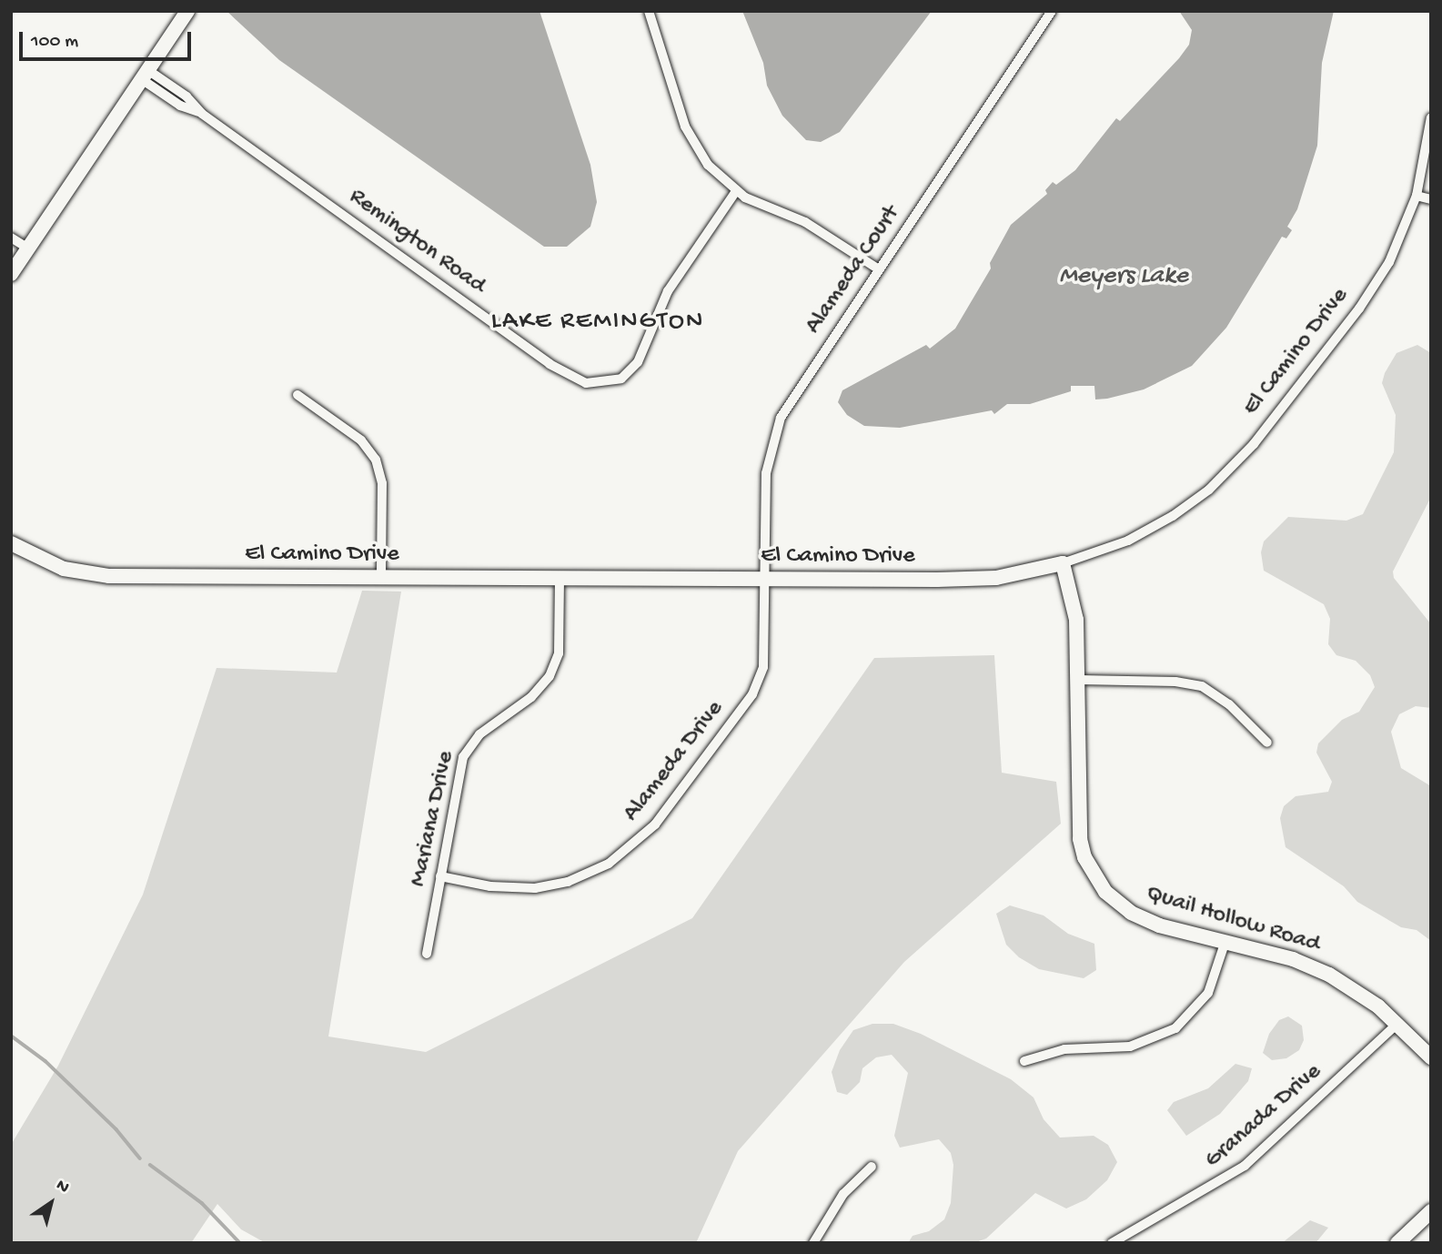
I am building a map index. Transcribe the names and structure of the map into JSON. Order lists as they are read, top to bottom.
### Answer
{
  "streets": {
    "street": [
      "Remington Road",
      "Alameda Court",
      "El Camino Drive",
      "Alameda Drive",
      "Mariana Drive",
      "Quail Hollow Road",
      "Granada Drive"
    ]
  },
  "crossings": [
    ["Alameda Court", "El Camino Drive"],
    ["Alameda Court", "Alameda Drive"],
    ["El Camino Drive", "Alameda Drive"],
    ["El Camino Drive", "Mariana Drive"],
    ["El Camino Drive", "Quail Hollow Road"],
    ["Alameda Drive", "Mariana Drive"],
    ["Quail Hollow Road", "Granada Drive"]
  ],
  "districts": ["LAKE REMINGTON"],
  "water": ["Meyers Lake"],
  "scale_bar": "100 m",
  "north": "top right"
}
